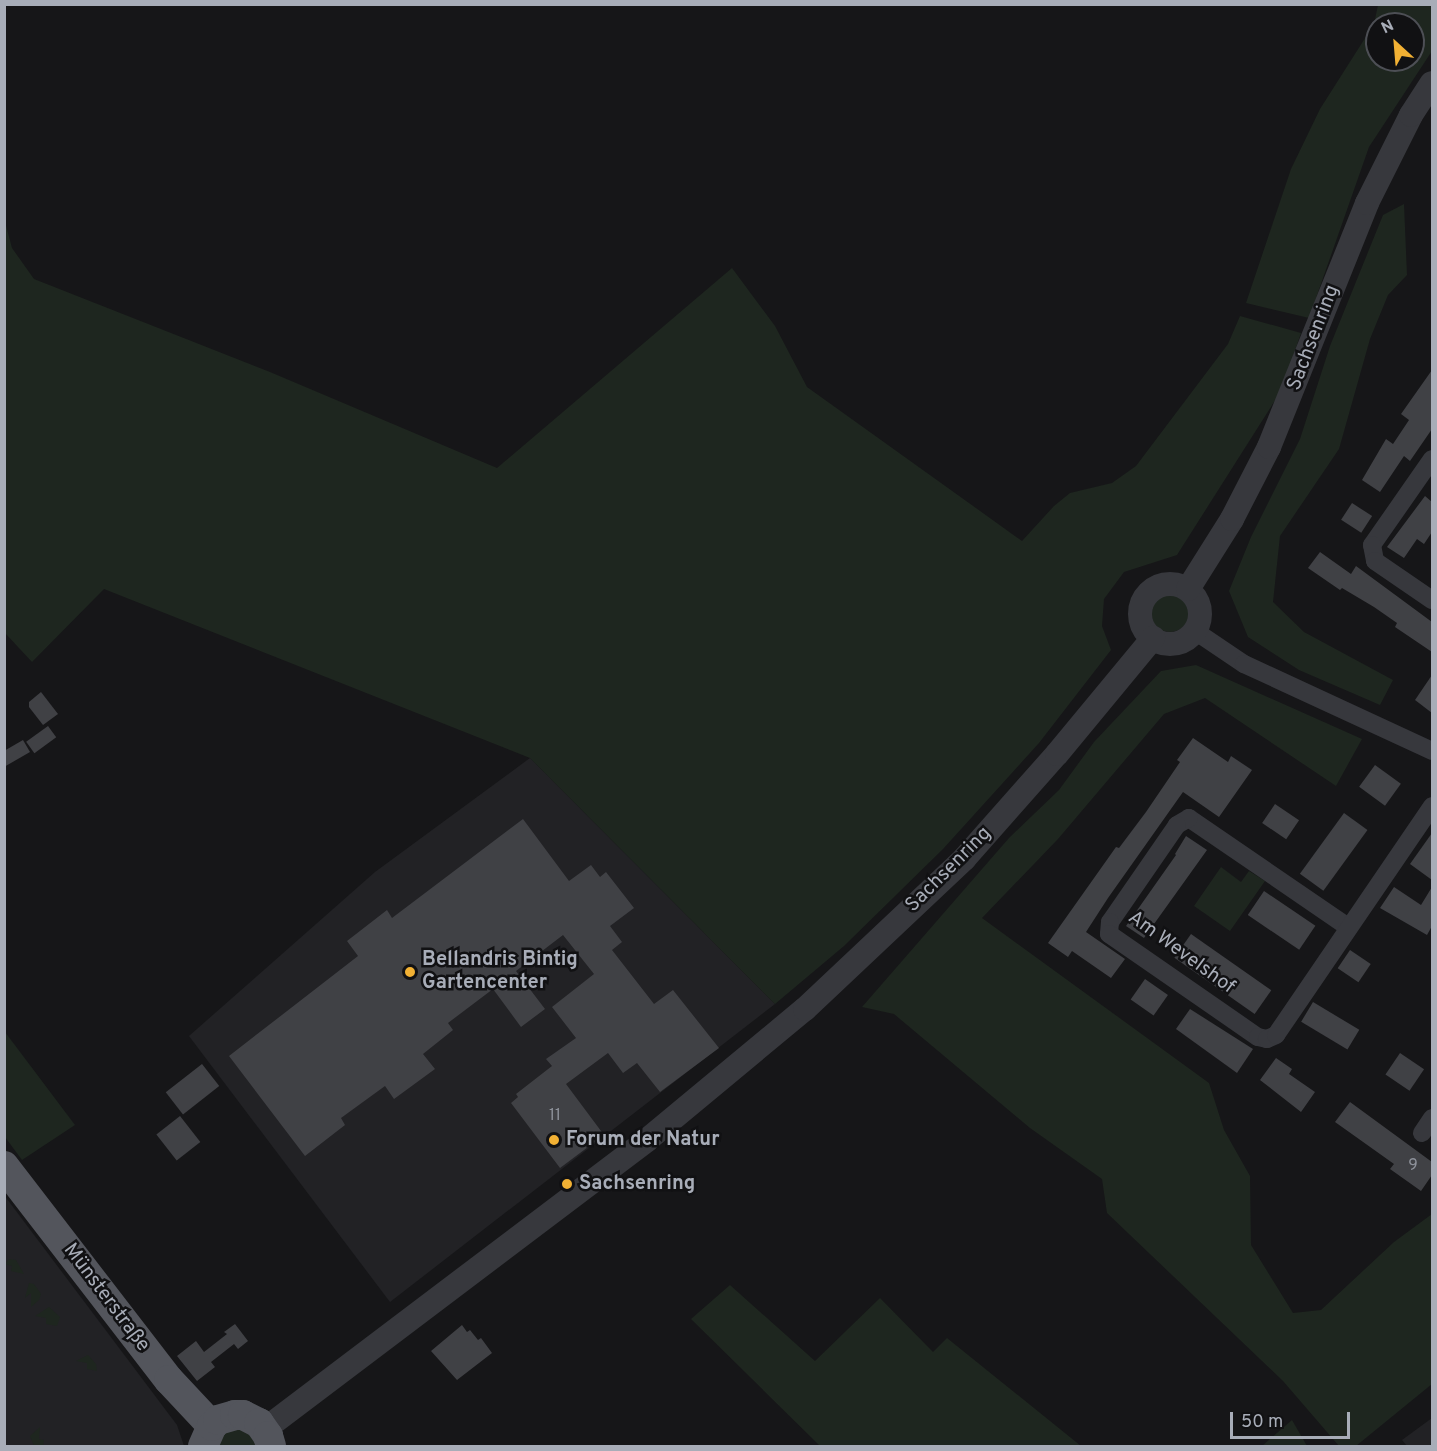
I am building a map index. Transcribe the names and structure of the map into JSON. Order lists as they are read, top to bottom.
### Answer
{
  "streets": {
    "main road": ["Münsterstraße"],
    "street": ["Sachsenring", "Am Wevelshof"]
  },
  "places": ["Bellandris Bintig Gartencenter", "Forum der Natur", "Sachsenring"],
  "house_numbers": ["11", "9"],
  "scale_bar": "50 m",
  "north": "top left"
}
